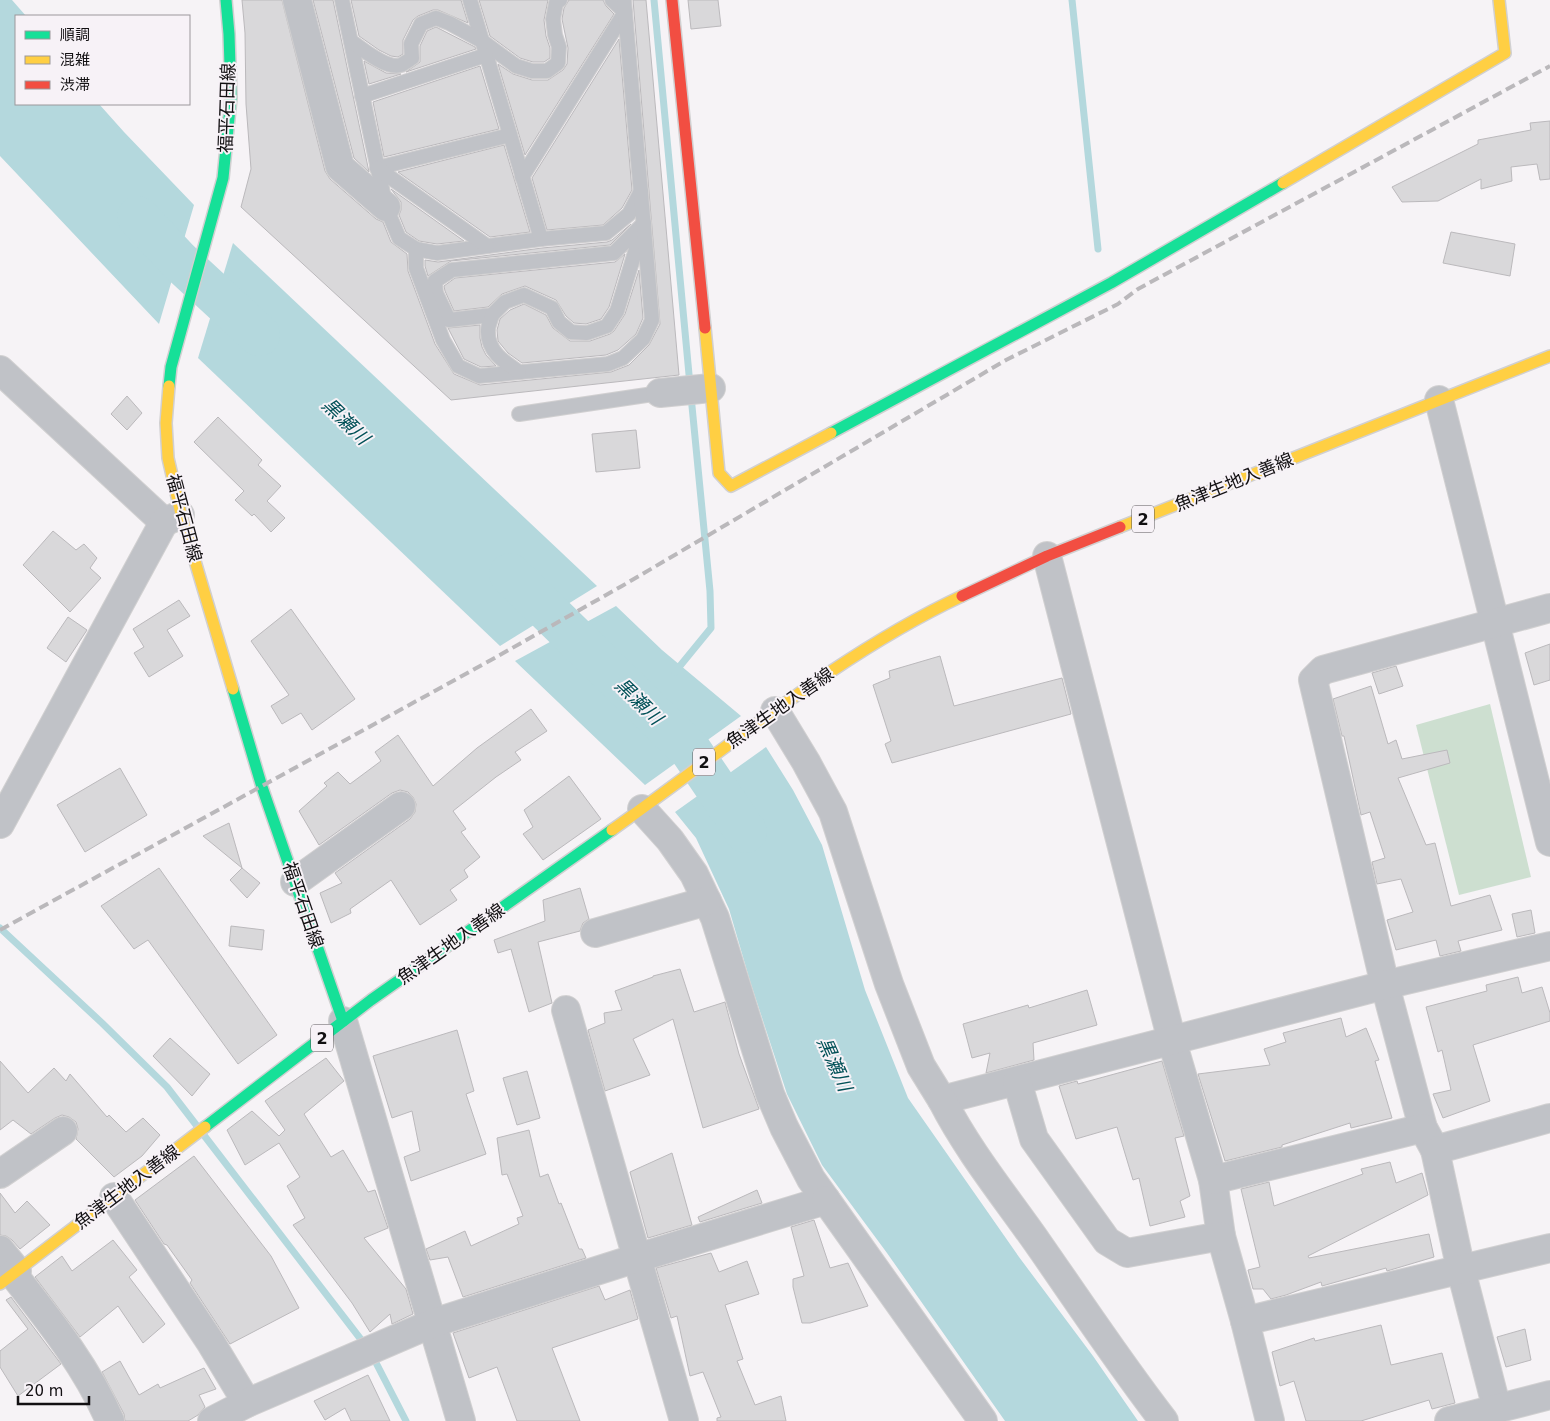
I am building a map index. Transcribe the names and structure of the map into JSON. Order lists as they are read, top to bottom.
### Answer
{
  "streets": {
    "main road": ["福平石田線", "魚津生地入善線", "2"]
  },
  "crossings": [
    ["福平石田線", "魚津生地入善線"]
  ],
  "water": ["黒瀬川"],
  "legend": ["順調", "混雑", "渋滞"],
  "scale_bar": "20 m"
}
